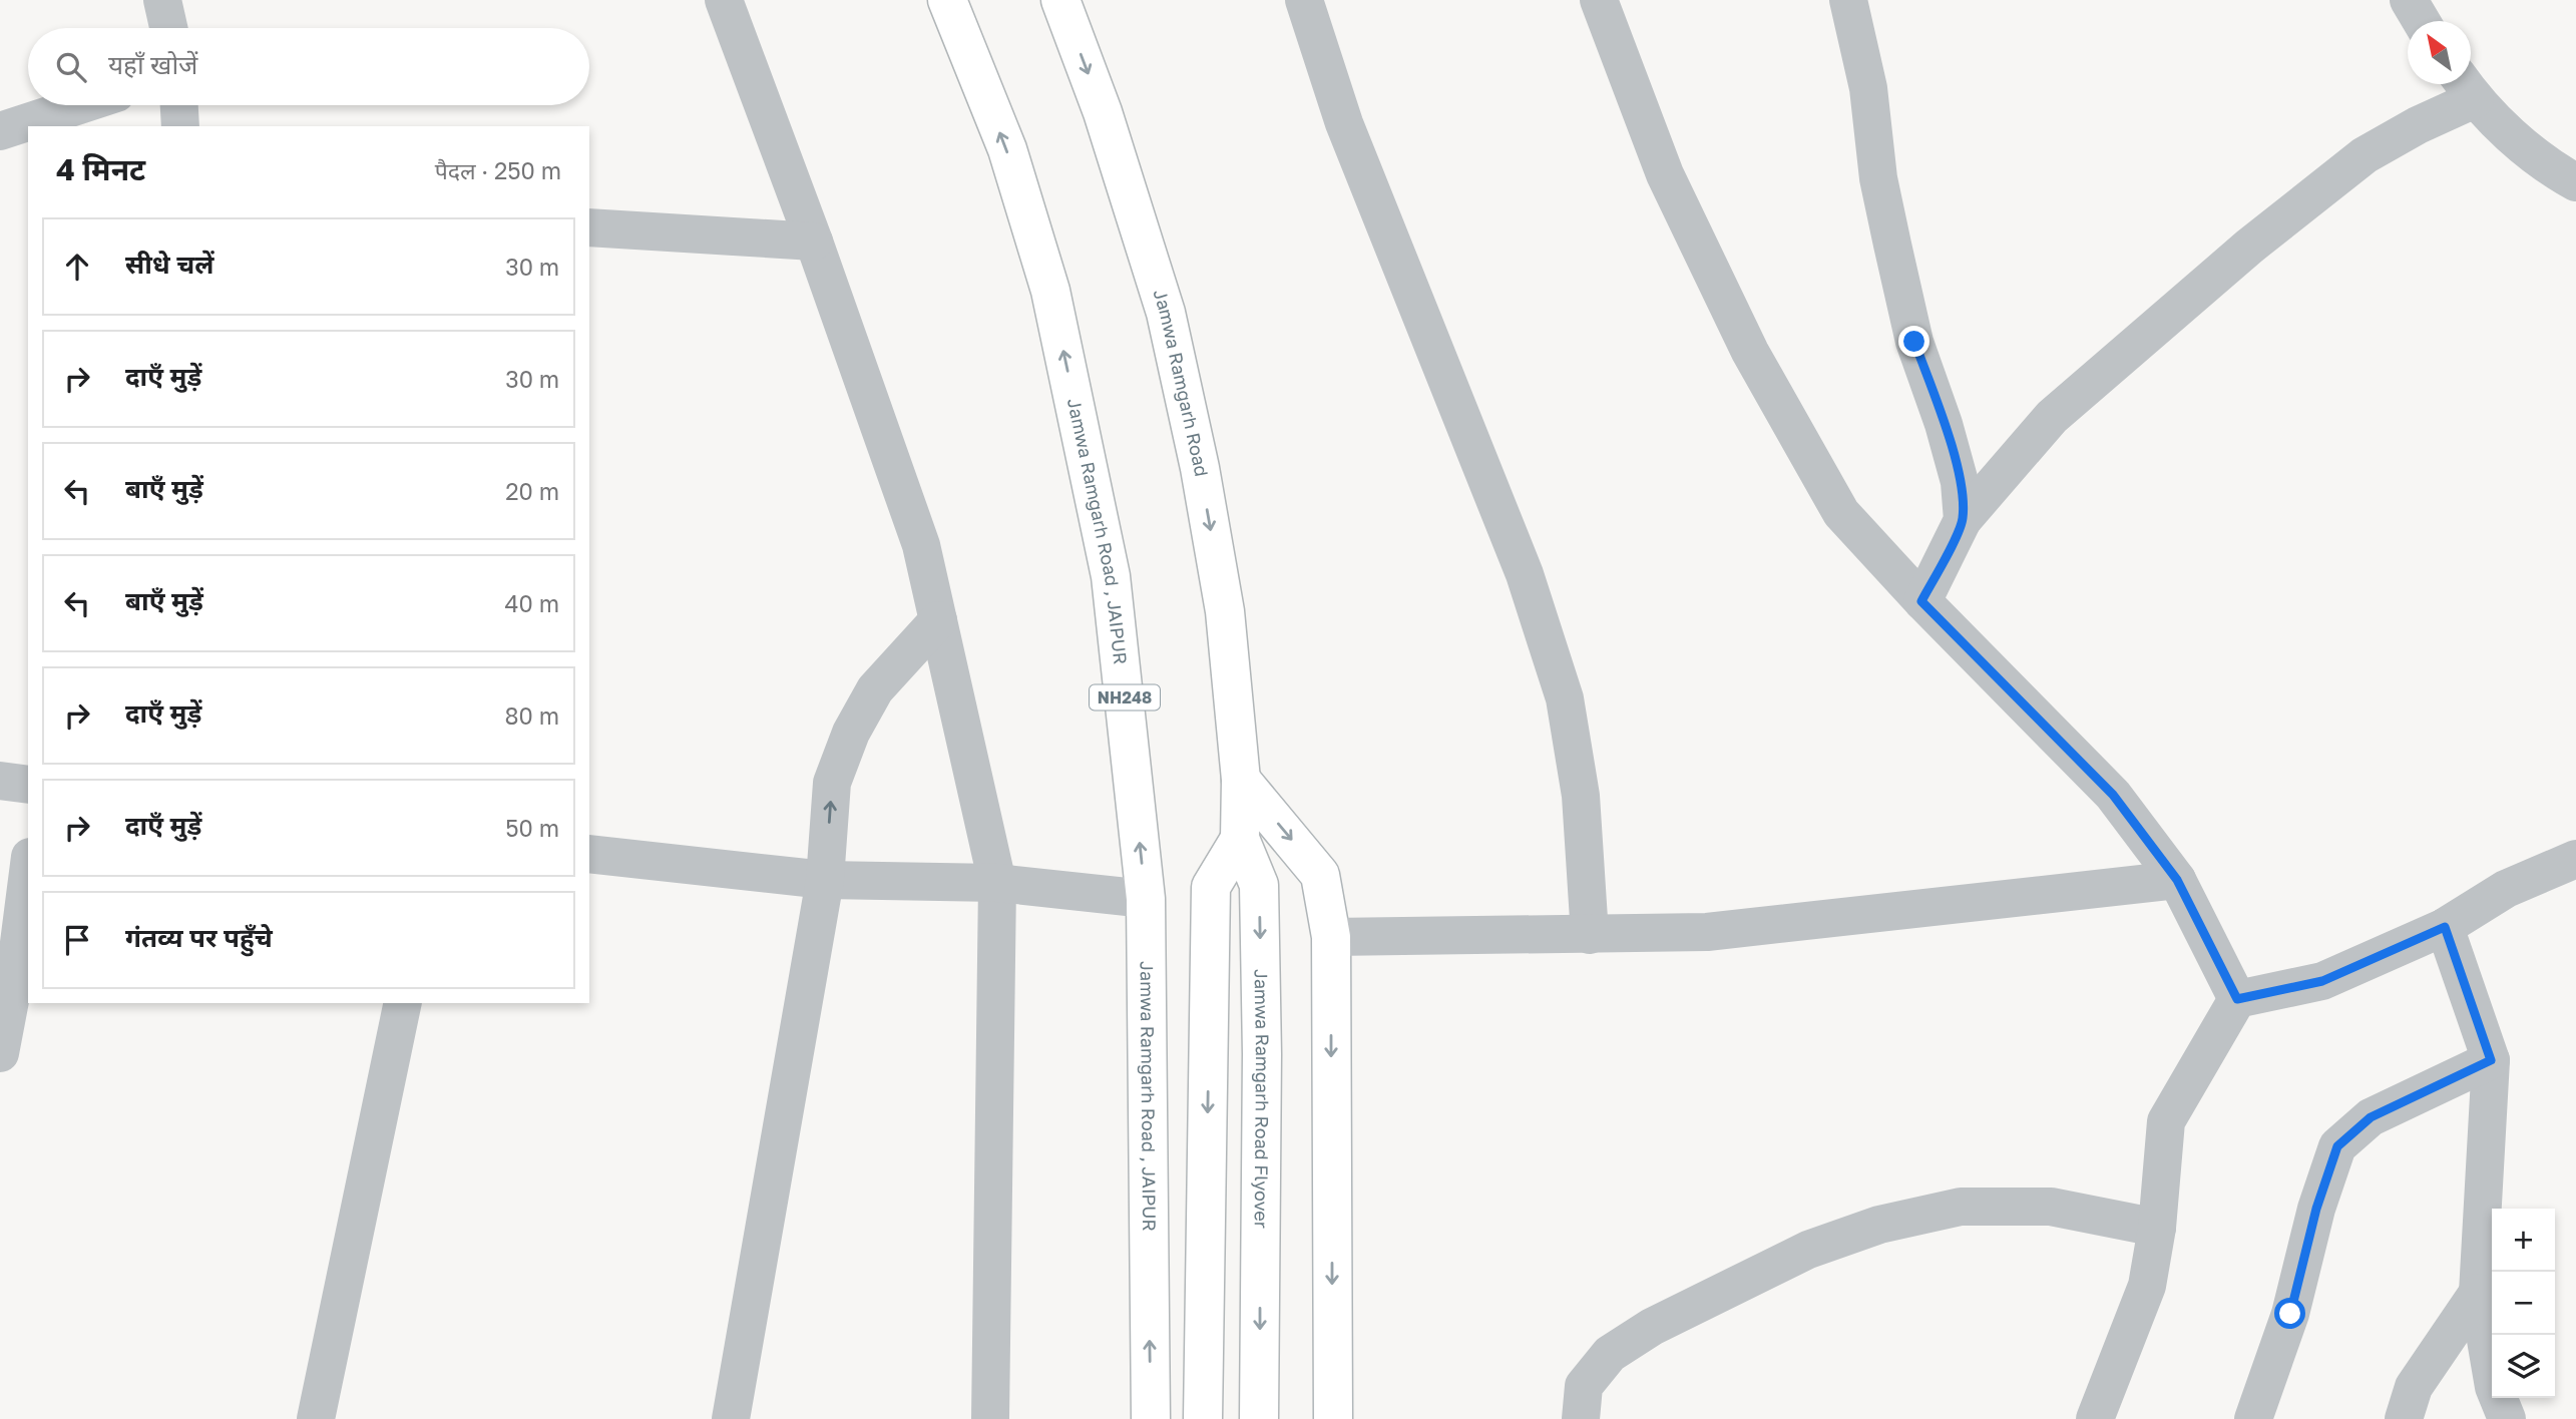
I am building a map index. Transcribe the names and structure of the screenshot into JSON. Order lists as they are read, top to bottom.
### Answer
{
  "streets": {
    "main road": [
      "Jamwa Ramgarh Road",
      "Jamwa Ramgarh Road , JAIPUR",
      "NH248",
      "Jamwa Ramgarh Road Flyover"
    ]
  },
  "crossings": [
    ["Jamwa Ramgarh Road", "Jamwa Ramgarh Road Flyover"]
  ],
  "one_way": ["Jamwa Ramgarh Road"],
  "north": "top left",
  "page": {
    "search": "यहाँ खोजें",
    "heading": ["4 मिनट", "पैदल · 250 m"],
    "list": [
      ["सीधे चलें", "30 m"],
      ["दाएँ मुड़ें", "30 m"],
      ["बाएँ मुड़ें", "20 m"],
      ["बाएँ मुड़ें", "40 m"],
      ["दाएँ मुड़ें", "80 m"],
      ["दाएँ मुड़ें", "50 m"],
      "गंतव्य पर पहुँचे"
    ],
    "map_buttons": ["+", "−"]
  }
}
